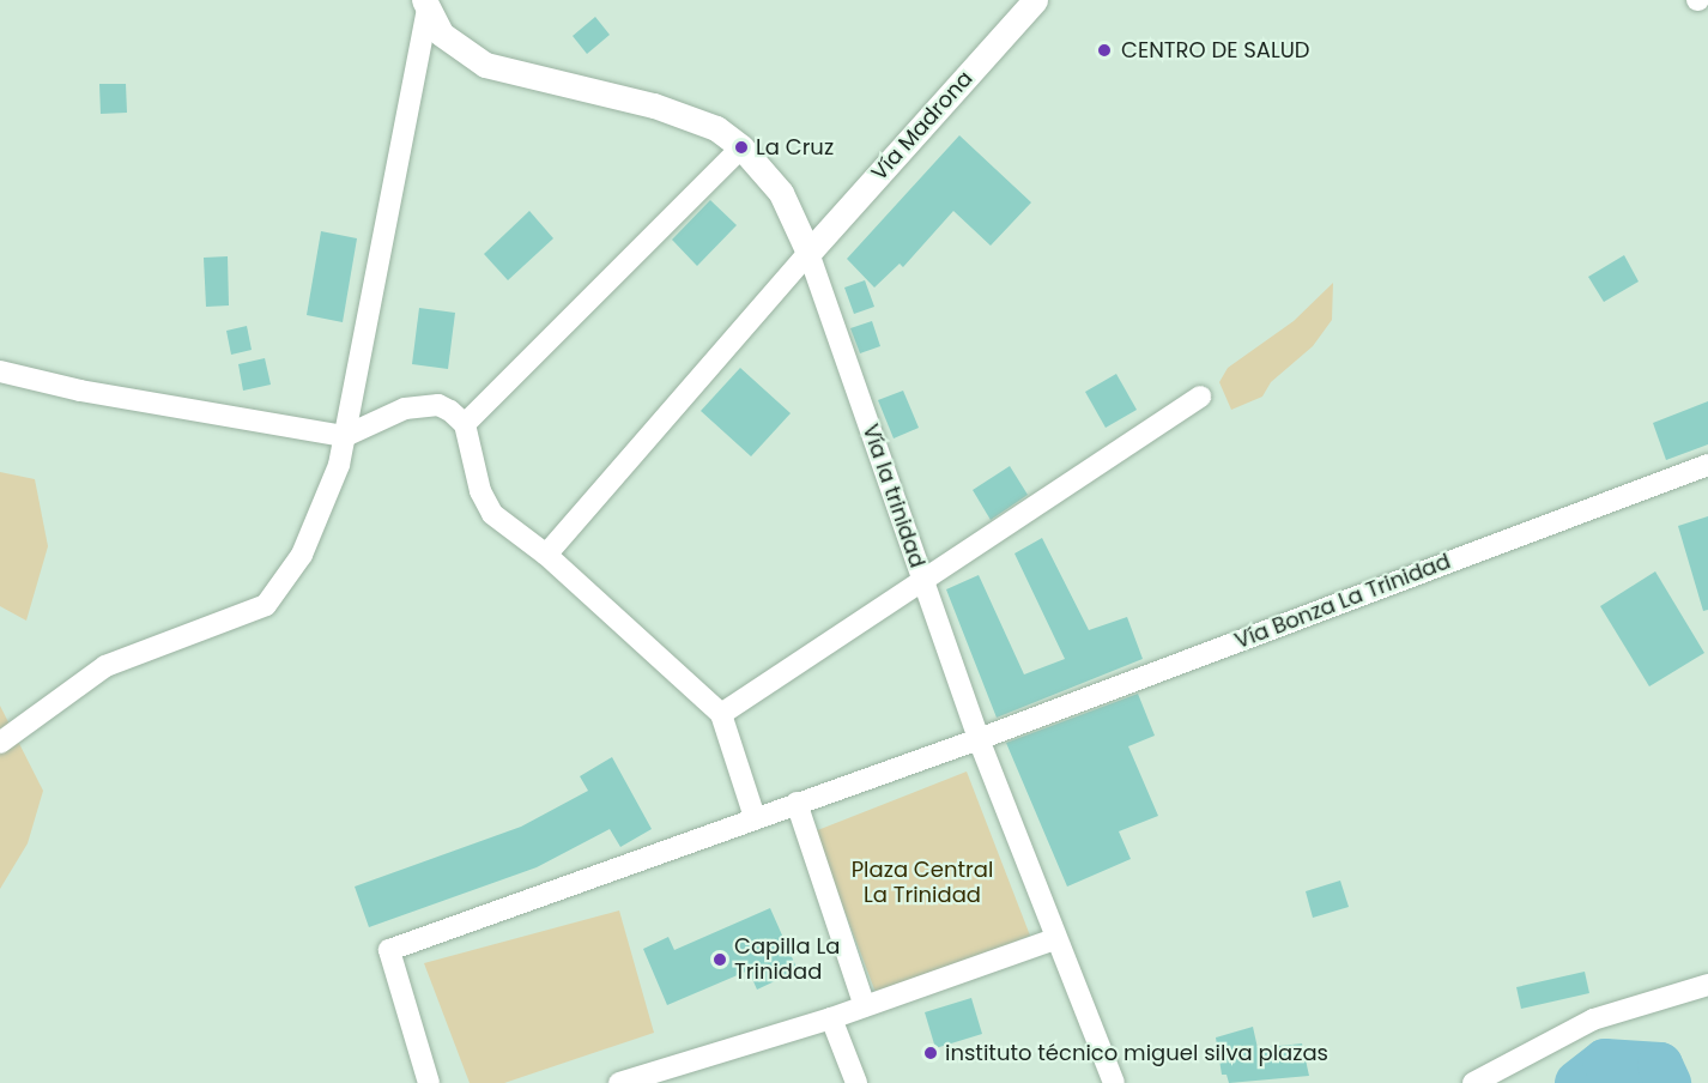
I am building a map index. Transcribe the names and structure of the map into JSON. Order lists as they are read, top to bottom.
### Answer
{
  "streets": {
    "street": ["Vía Madrona", "Vía la trinidad", "Vía Bonza La Trinidad"]
  },
  "crossings": [
    ["Vía Madrona", "Vía la trinidad"],
    ["Vía la trinidad", "Vía Bonza La Trinidad"]
  ],
  "parks": ["Plaza Central La Trinidad"],
  "places": [
    "CENTRO DE SALUD",
    "La Cruz",
    "Capilla La Trinidad",
    "instituto técnico miguel silva plazas"
  ]
}
